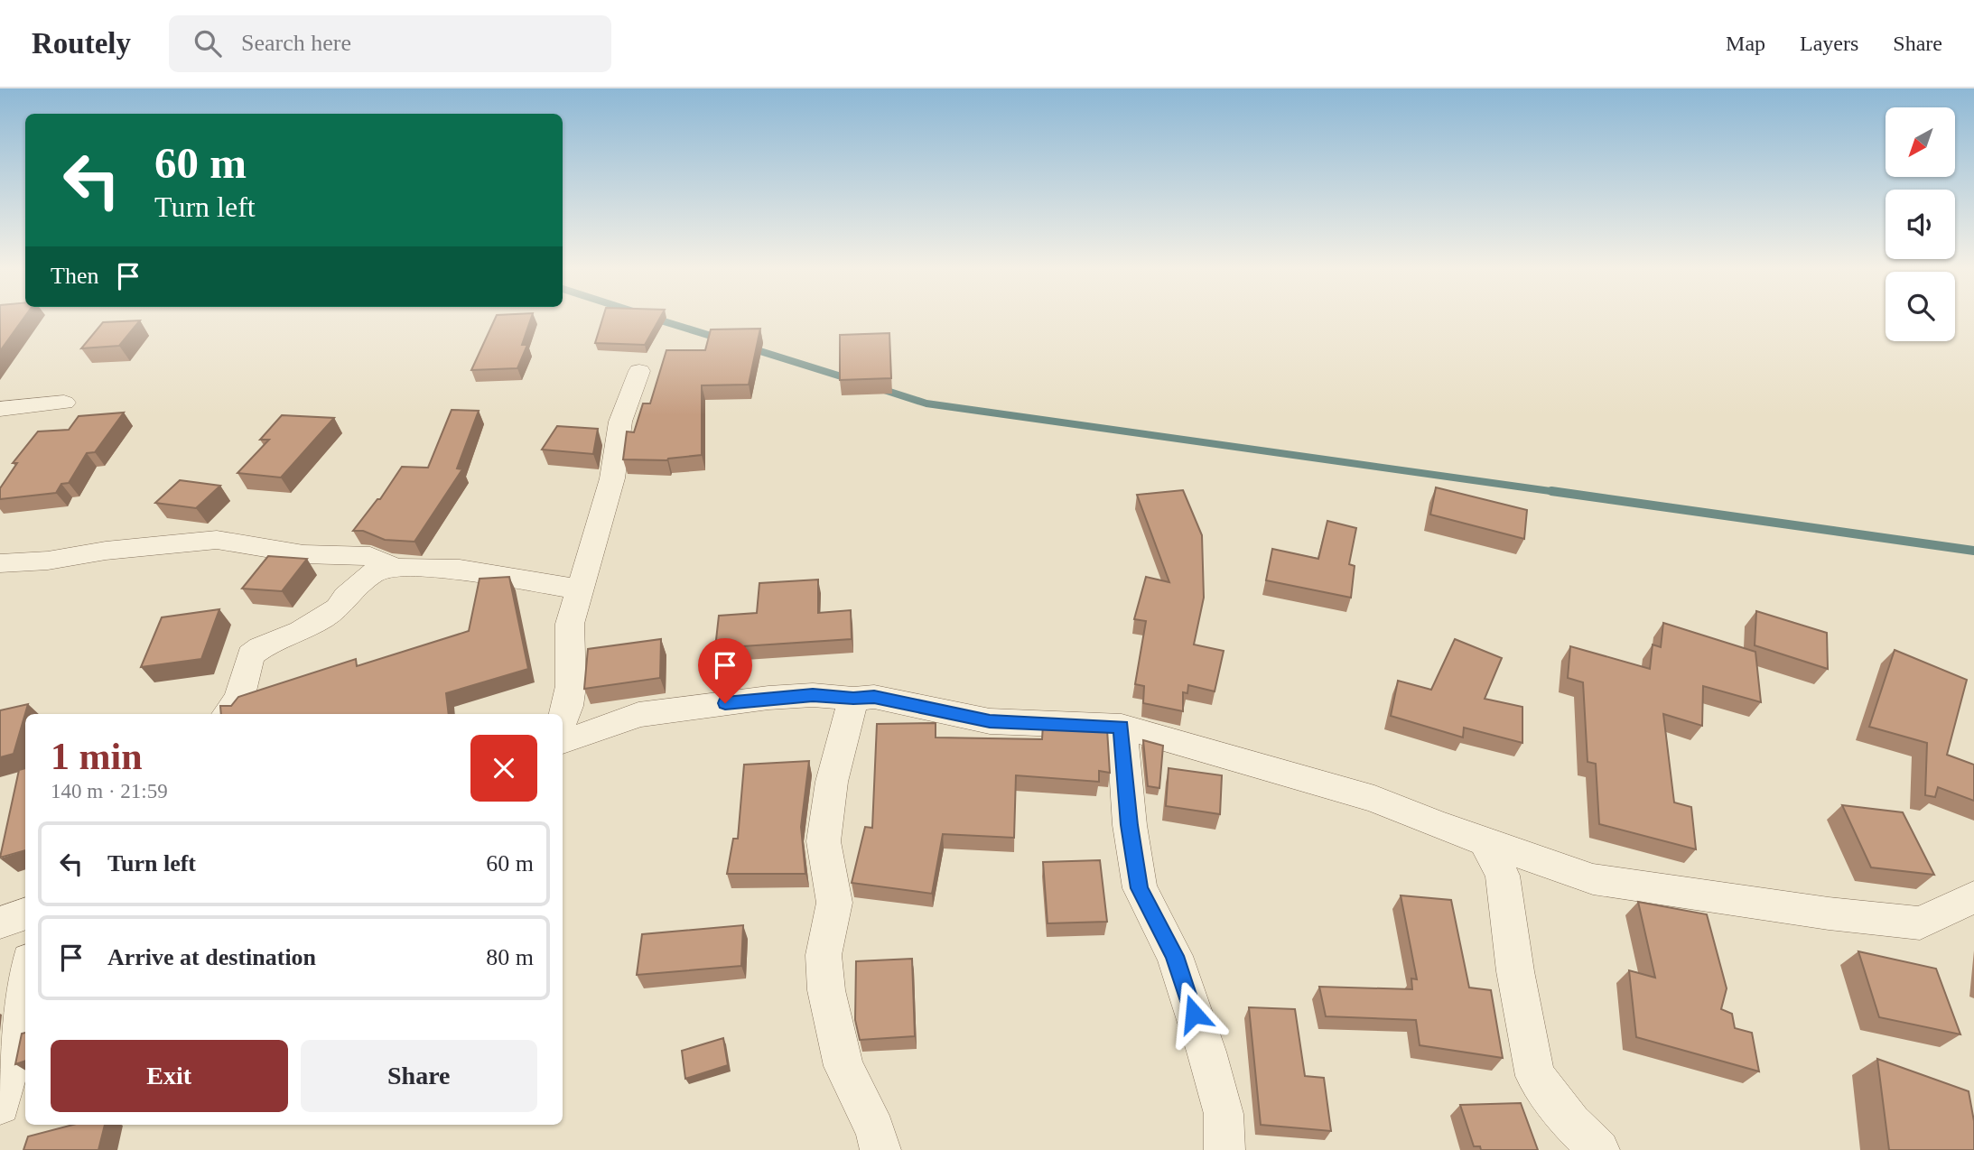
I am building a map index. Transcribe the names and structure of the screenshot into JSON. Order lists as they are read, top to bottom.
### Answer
{
  "north": "bottom left",
  "page": {
    "header": "Routely",
    "search": "Search here",
    "nav": ["Map", "Layers", "Share"],
    "turn": ["60 m", "Turn left"],
    "then": "Then",
    "heading": ["1 min", "140 m · 21:59"],
    "list": [
      {
        "name": "Turn left",
        "value": "60 m"
      },
      {
        "name": "Arrive at destination",
        "value": "80 m"
      }
    ],
    "buttons": ["Exit", "Share"]
  }
}
